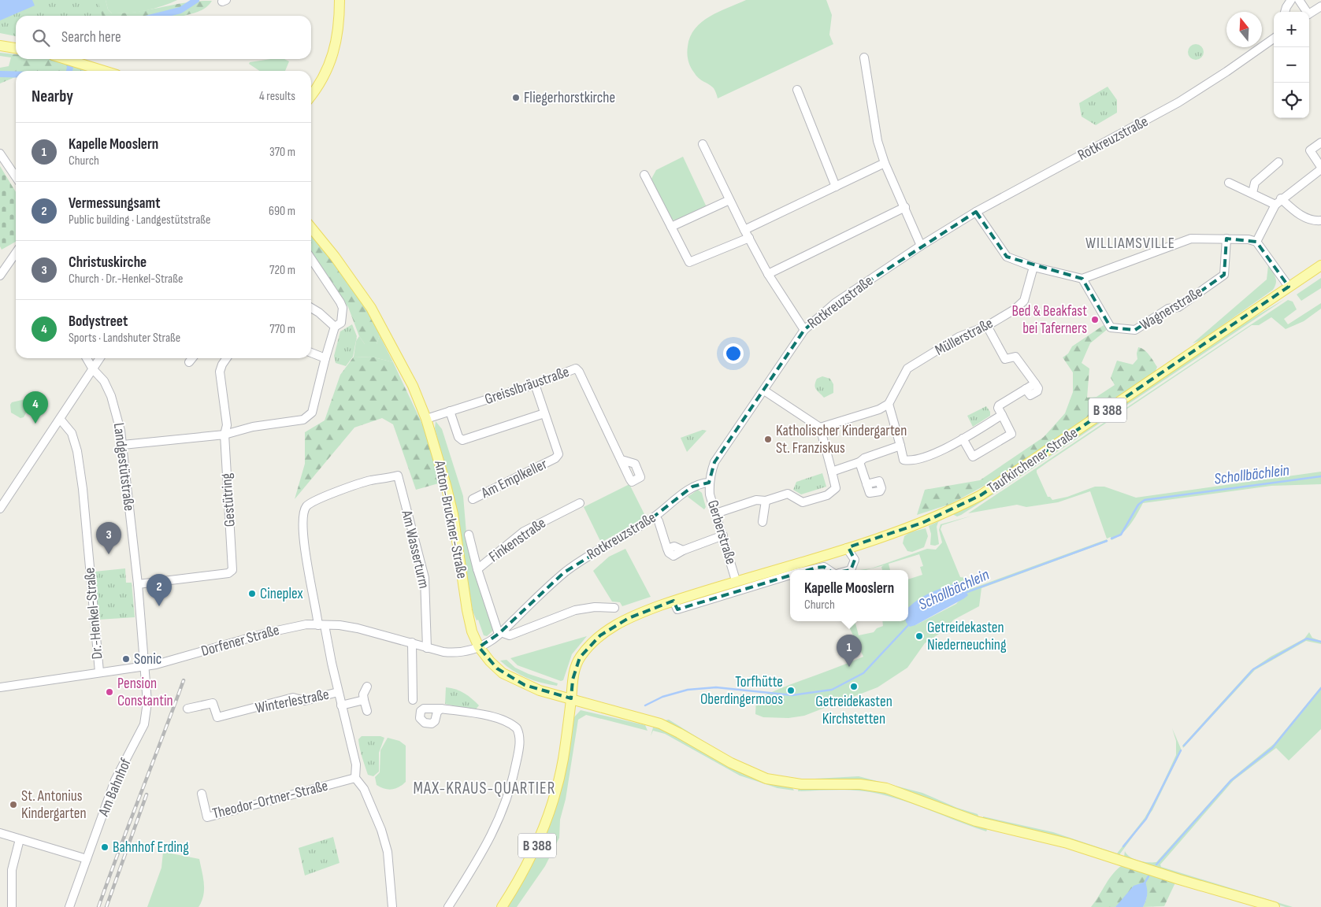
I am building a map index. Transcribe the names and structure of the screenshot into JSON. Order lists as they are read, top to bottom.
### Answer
{
  "streets": {
    "main road": ["B 388", "Taufkirchener Straße", "Anton-Bruckner-Straße"],
    "street": [
      "Rotkreuzstraße",
      "Wagnerstraße",
      "Müllerstraße",
      "Greisslbräustraße",
      "Landgestütstraße",
      "Am Emplkeller",
      "Gestütring",
      "Gerberstraße",
      "Finkenstraße",
      "Am Wasserturm",
      "Dr.-Henkel-Straße",
      "Dorfener Straße",
      "Winterlestraße",
      "Am Bahnhof",
      "Theodor-Ortner-Straße"
    ]
  },
  "crossings": [
    ["Rotkreuzstraße", "Anton-Bruckner-Straße"],
    ["Rotkreuzstraße", "Gerberstraße"],
    ["Rotkreuzstraße", "Dorfener Straße"],
    ["Greisslbräustraße", "Am Emplkeller"],
    ["Greisslbräustraße", "Anton-Bruckner-Straße"],
    ["B 388", "Taufkirchener Straße"],
    ["B 388", "Anton-Bruckner-Straße"],
    ["Taufkirchener Straße", "Anton-Bruckner-Straße"],
    ["Taufkirchener Straße", "Gerberstraße"],
    ["Landgestütstraße", "Gestütring"],
    ["Landgestütstraße", "Dorfener Straße"],
    ["Landgestütstraße", "Am Bahnhof"],
    ["Anton-Bruckner-Straße", "Dorfener Straße"],
    ["Am Wasserturm", "Dorfener Straße"],
    ["Dr.-Henkel-Straße", "Dorfener Straße"],
    ["Dorfener Straße", "Am Bahnhof"]
  ],
  "districts": ["WILLIAMSVILLE", "MAX-KRAUS-QUARTIER"],
  "water": ["Schollbächlein"],
  "places": [
    "Fliegerhorstkirche",
    "Bed & Beakfast bei Taferners",
    "Katholischer Kindergarten St. Franziskus",
    "Cineplex",
    "Getreidekasten Niederneuching",
    "Sonic",
    "Getreidekasten Kirchstetten",
    "Torfhütte Oberdingermoos",
    "Pension Constantin",
    "St. Antonius Kindergarten",
    "Bahnhof Erding"
  ],
  "north": "top",
  "page": {
    "map_buttons": ["+", "−"],
    "search": "Search here",
    "heading": ["Nearby", "4 results"],
    "list": [
      {
        "mark": "1",
        "name": "Kapelle Mooslern",
        "note": "Church",
        "value": "370 m"
      },
      {
        "mark": "2",
        "name": "Vermessungsamt",
        "note": "Public building · Landgestütstraße",
        "value": "690 m"
      },
      {
        "mark": "3",
        "name": "Christuskirche",
        "note": "Church · Dr.-Henkel-Straße",
        "value": "720 m"
      },
      {
        "mark": "4",
        "name": "Bodystreet",
        "note": "Sports · Landshuter Straße",
        "value": "770 m"
      }
    ],
    "pins": [
      "4",
      "3",
      "2",
      "1"
    ],
    "popup": ["Kapelle Mooslern", "Church"]
  }
}
